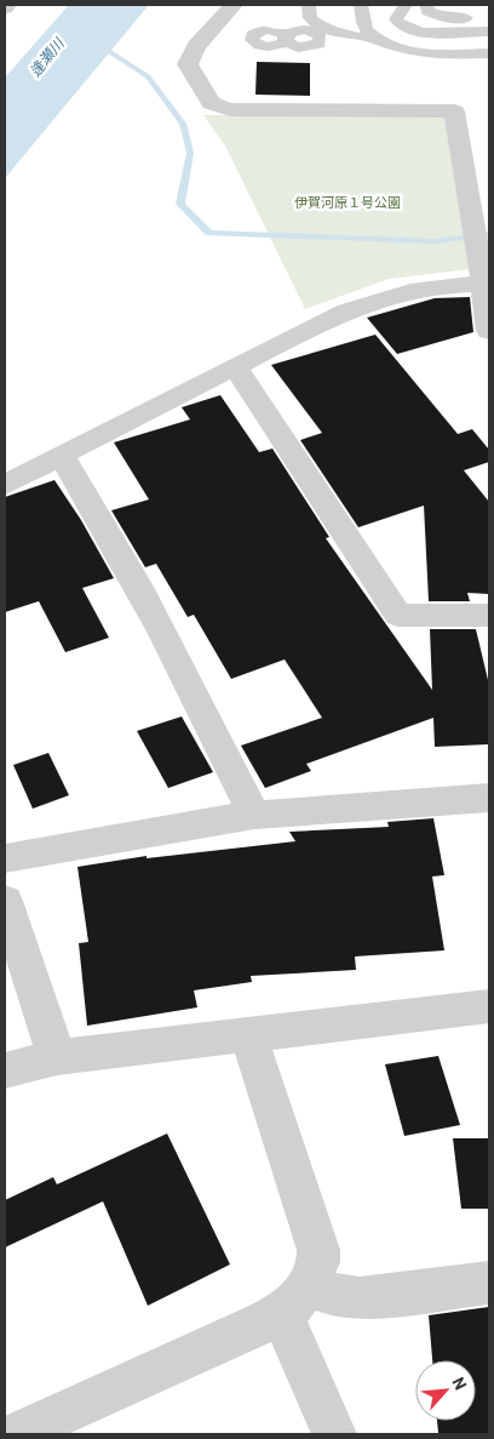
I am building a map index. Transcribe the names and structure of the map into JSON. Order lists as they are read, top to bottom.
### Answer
{
  "water": ["逢瀬川"],
  "parks": ["伊賀河原１号公園"],
  "north": "top right"
}
